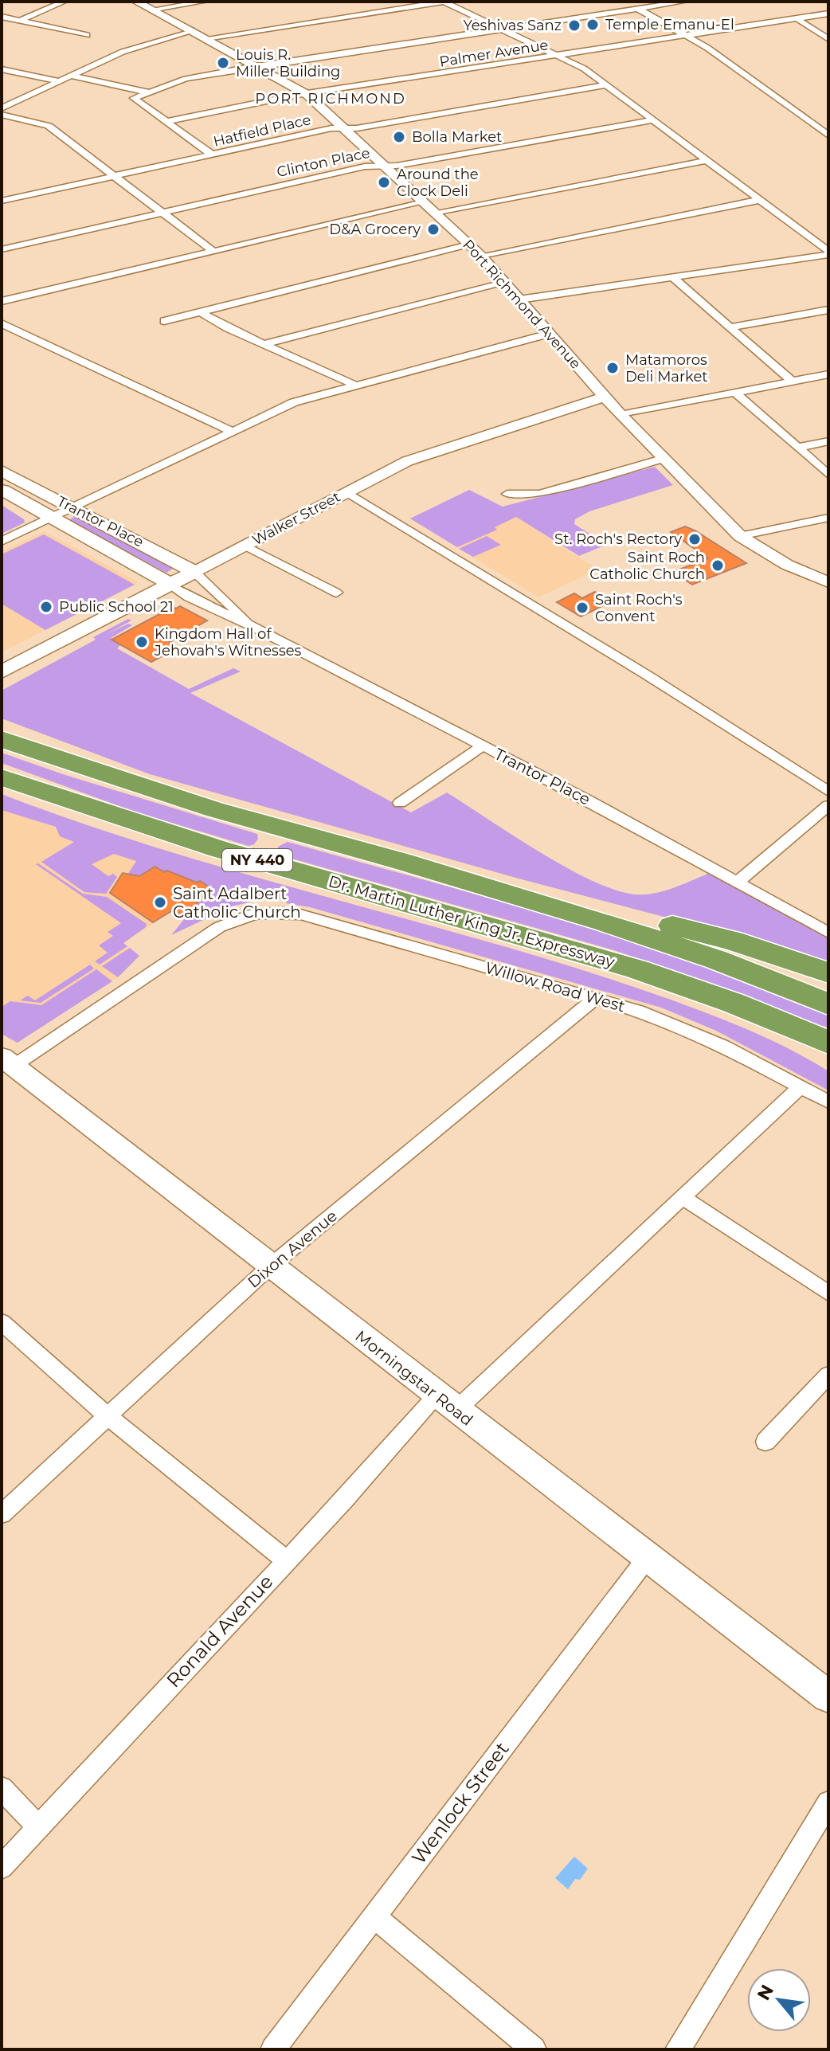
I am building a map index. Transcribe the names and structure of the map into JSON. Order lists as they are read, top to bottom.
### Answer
{
  "streets": {
    "highway": ["NY 440", "Dr. Martin Luther King Jr. Expressway"],
    "main road": ["Walker Street", "Trantor Place", "Morningstar Road"],
    "street": [
      "Palmer Avenue",
      "Hatfield Place",
      "Clinton Place",
      "Port Richmond Avenue",
      "Willow Road West",
      "Dixon Avenue",
      "Ronald Avenue",
      "Wenlock Street"
    ]
  },
  "crossings": [
    ["Palmer Avenue", "Port Richmond Avenue"],
    ["Hatfield Place", "Port Richmond Avenue"],
    ["Clinton Place", "Port Richmond Avenue"],
    ["Port Richmond Avenue", "Walker Street"],
    ["Walker Street", "Trantor Place"],
    ["Willow Road West", "Dixon Avenue"],
    ["Willow Road West", "Morningstar Road"],
    ["Willow Road West", "Ronald Avenue"],
    ["Dixon Avenue", "Morningstar Road"],
    ["Morningstar Road", "Ronald Avenue"],
    ["Morningstar Road", "Wenlock Street"]
  ],
  "districts": ["PORT RICHMOND"],
  "places": [
    "Temple Emanu-El",
    "Yeshivas Sanz",
    "Louis R. Miller Building",
    "Bolla Market",
    "Around the Clock Deli",
    "D&A Grocery",
    "Matamoros Deli Market",
    "St. Roch's Rectory",
    "Saint Roch Catholic Church",
    "Public School 21",
    "Saint Roch's Convent",
    "Kingdom Hall of Jehovah's Witnesses",
    "Saint Adalbert Catholic Church"
  ],
  "north": "top left"
}
